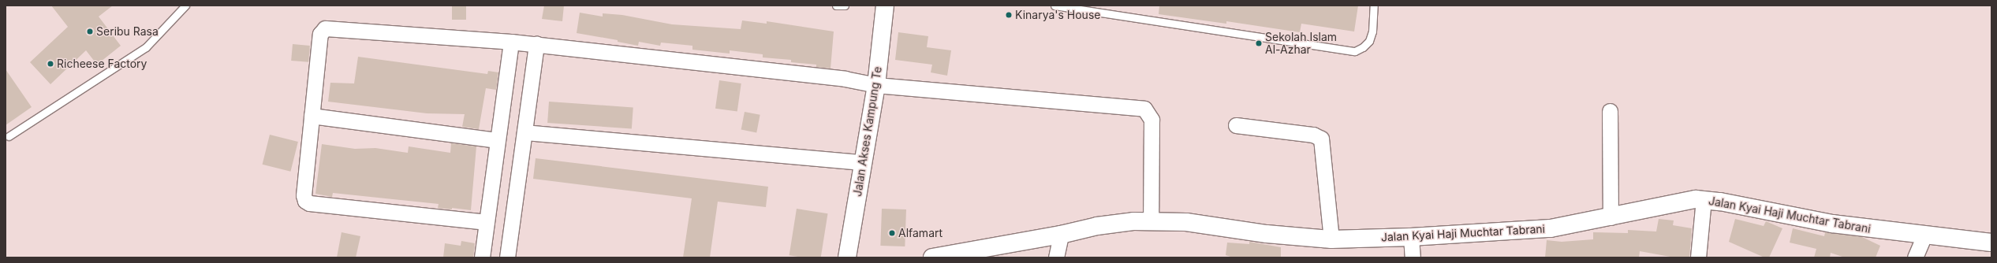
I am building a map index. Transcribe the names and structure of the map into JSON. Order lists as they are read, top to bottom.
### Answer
{
  "streets": {
    "street": ["Jalan Akses Kampung Te", "Jalan Kyai Haji Muchtar Tabrani"]
  },
  "places": [
    "Kinarya's House",
    "Seribu Rasa",
    "Sekolah Islam Al-Azhar",
    "Richeese Factory",
    "Alfamart"
  ]
}
